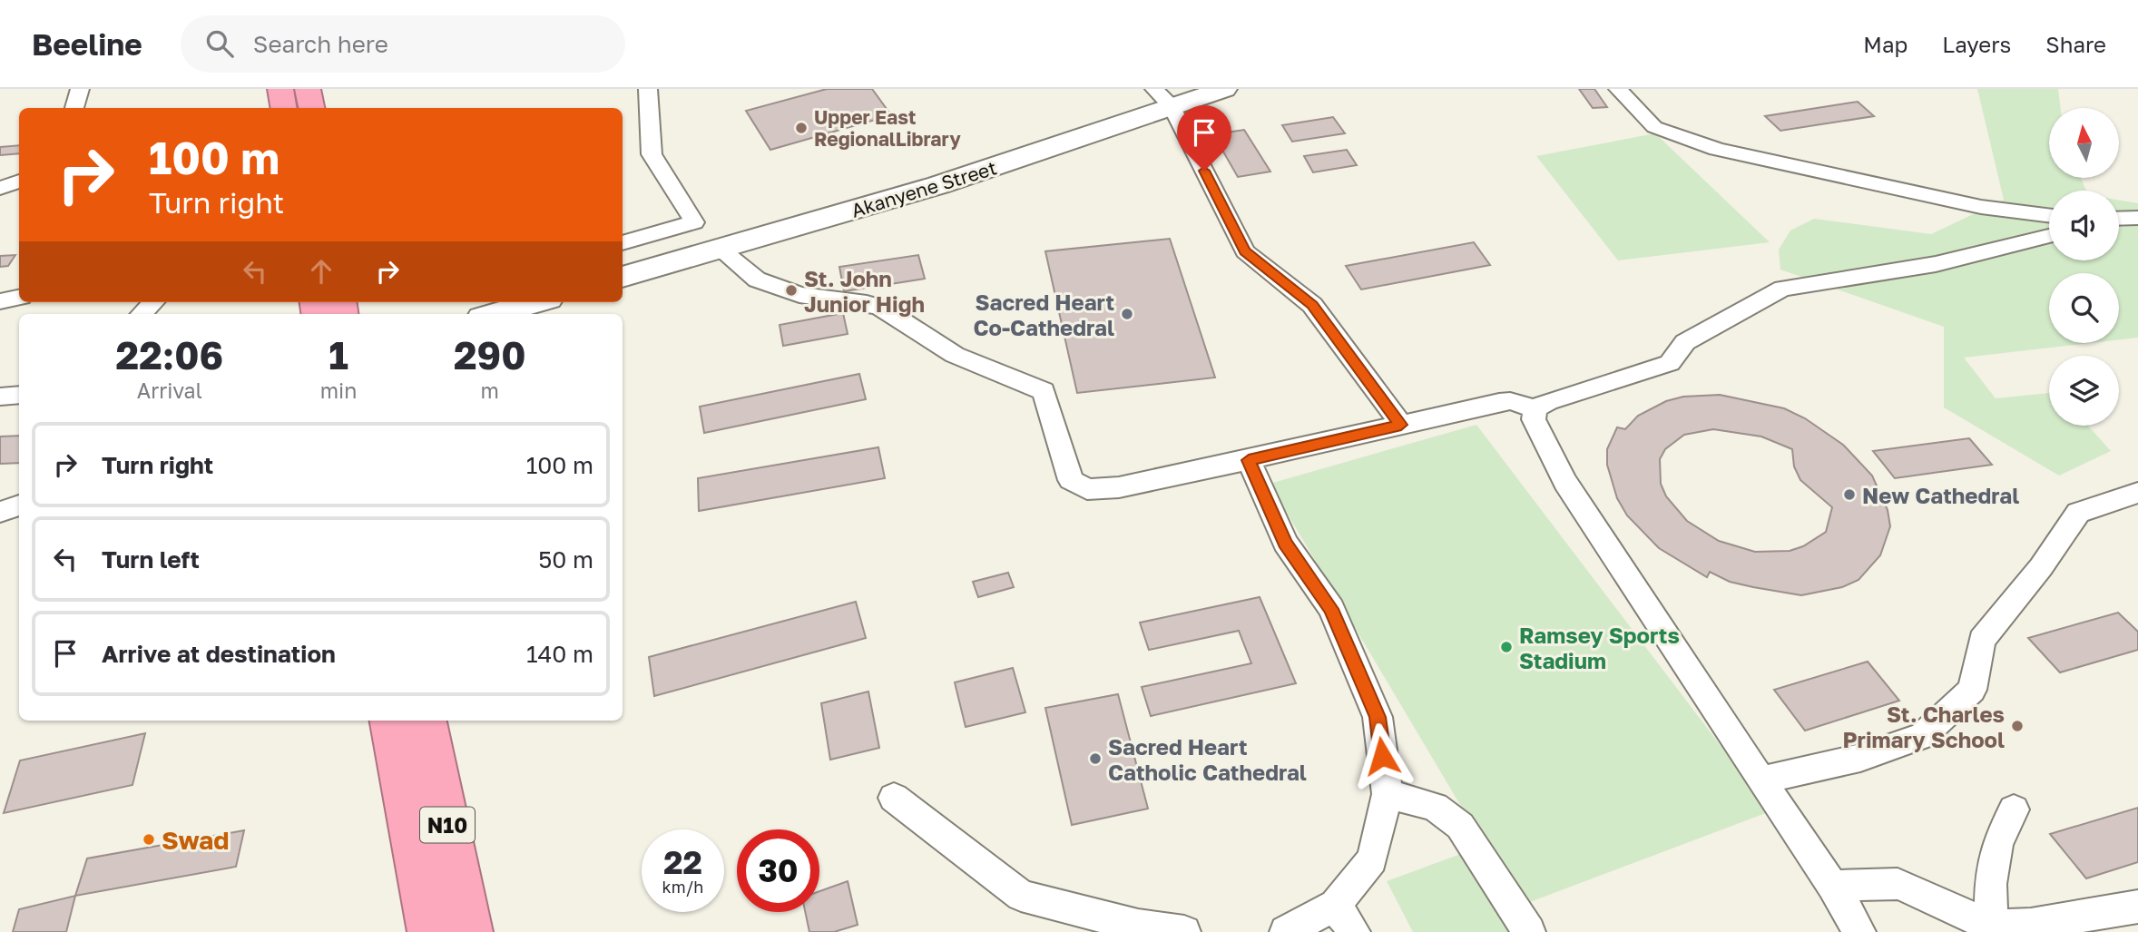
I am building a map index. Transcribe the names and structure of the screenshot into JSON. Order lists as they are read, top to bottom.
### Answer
{
  "streets": {
    "highway": ["N10"],
    "street": ["Akanyene Street"]
  },
  "places": [
    "Upper East RegionalLibrary",
    "St. John Junior High",
    "Sacred Heart Co-Cathedral",
    "New Cathedral",
    "Ramsey Sports Stadium",
    "St. Charles Primary School",
    "Sacred Heart Catholic Cathedral",
    "Swad"
  ],
  "north": "top",
  "page": {
    "header": "Beeline",
    "search": "Search here",
    "nav": ["Map", "Layers", "Share"],
    "turn": ["100 m", "Turn right"],
    "eta": [
      "22:06",
      "Arrival",
      "1",
      "min",
      "290",
      "m"
    ],
    "list": [
      {
        "name": "Turn right",
        "value": "100 m"
      },
      {
        "name": "Turn left",
        "value": "50 m"
      },
      {
        "name": "Arrive at destination",
        "value": "140 m"
      }
    ],
    "speed": "22 km/h",
    "limit": "30"
  }
}
